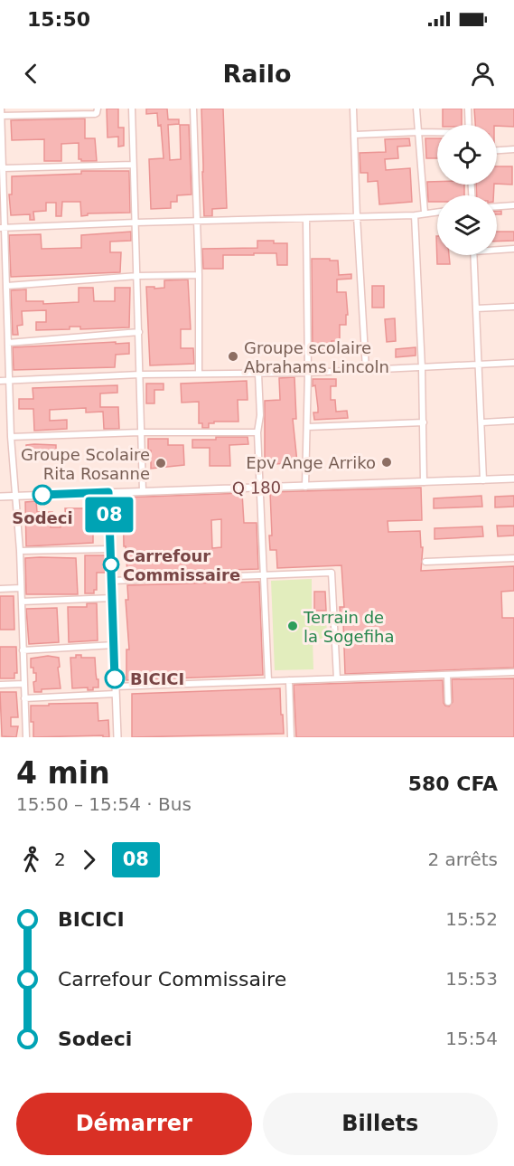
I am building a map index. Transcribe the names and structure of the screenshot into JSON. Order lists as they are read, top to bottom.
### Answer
{
  "streets": {
    "street": ["Q 180"]
  },
  "places": [
    "Groupe scolaire Abrahams Lincoln",
    "Epv Ange Arriko",
    "Groupe Scolaire Rita Rosanne",
    "Sodeci",
    "Carrefour Commissaire",
    "Terrain de la Sogefiha",
    "BICICI"
  ],
  "lines": ["bus line 08"],
  "page": {
    "status": "15:50",
    "header": "Railo",
    "on_map": "08",
    "heading": ["4 min", "15:50 – 15:54 · Bus", "580 CFA"],
    "legs": ["2", "08", "2 arrêts"],
    "list": [
      {
        "name": "BICICI",
        "value": "15:52"
      },
      {
        "name": "Carrefour Commissaire",
        "value": "15:53"
      },
      {
        "name": "Sodeci",
        "value": "15:54"
      }
    ],
    "buttons": ["Démarrer", "Billets"]
  }
}
